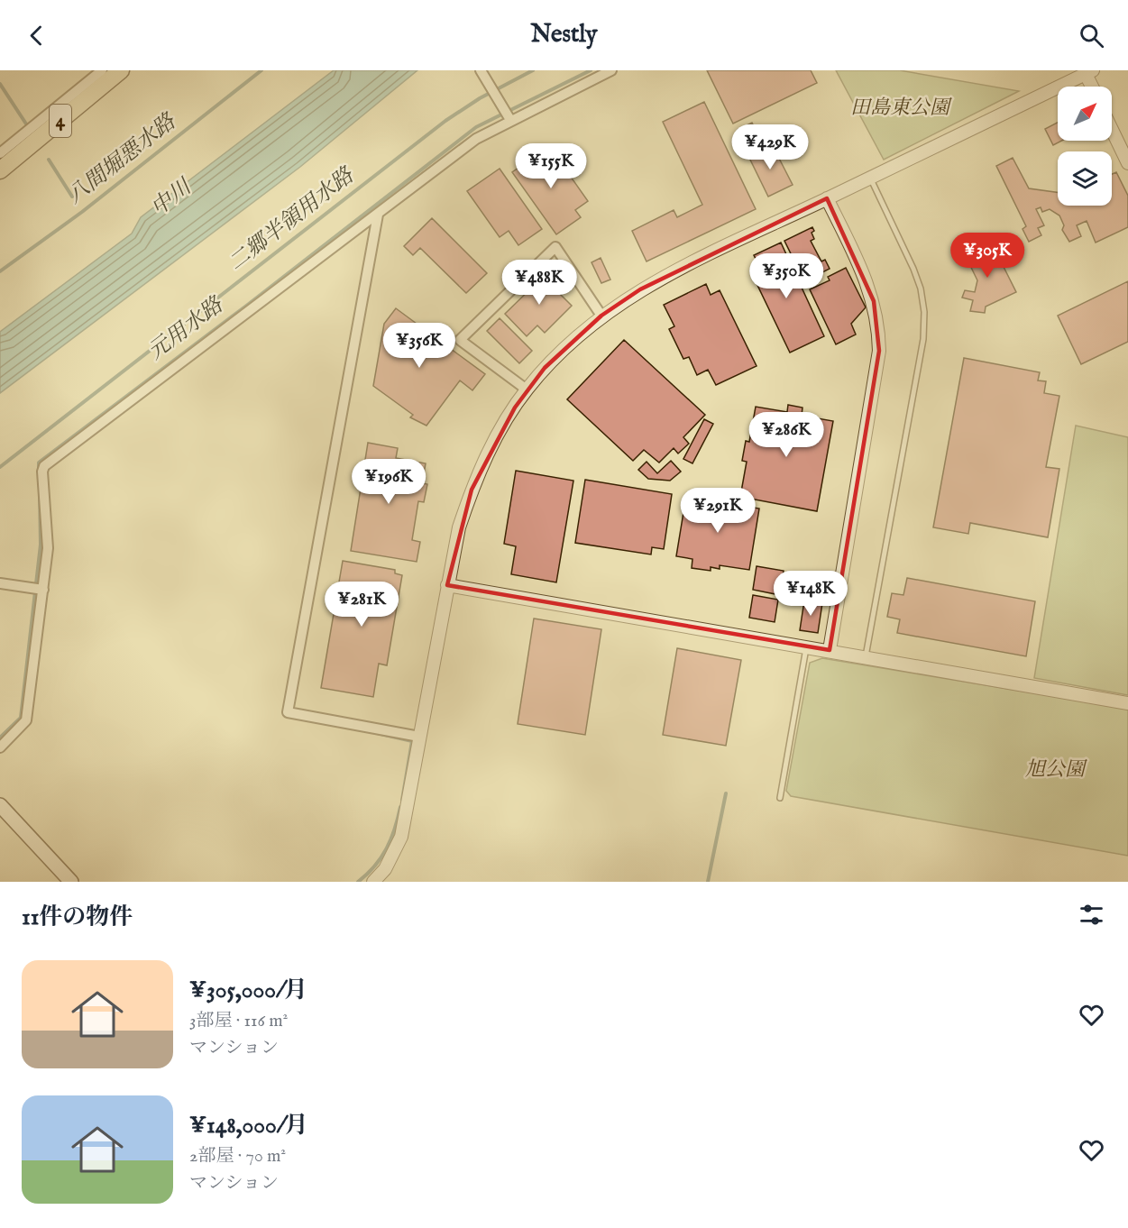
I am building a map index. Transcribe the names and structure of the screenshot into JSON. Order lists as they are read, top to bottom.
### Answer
{
  "streets": {
    "highway": ["4"]
  },
  "water": [
    "八間堀悪水路",
    "中川",
    "二郷半領用水路",
    "元用水路"
  ],
  "parks": ["田島東公園", "旭公園"],
  "north": "top right",
  "page": {
    "header": "Nestly",
    "price": [
      "¥429K",
      "¥155K",
      "¥305K",
      "¥350K",
      "¥488K",
      "¥356K",
      "¥286K",
      "¥196K",
      "¥291K",
      "¥148K",
      "¥281K"
    ],
    "heading": "11件の物件",
    "list": [
      {
        "name": "¥305,000/月",
        "note": "3部屋 · 116 m² · マンション"
      },
      {
        "name": "¥148,000/月",
        "note": "2部屋 · 70 m² · マンション"
      }
    ]
  }
}
